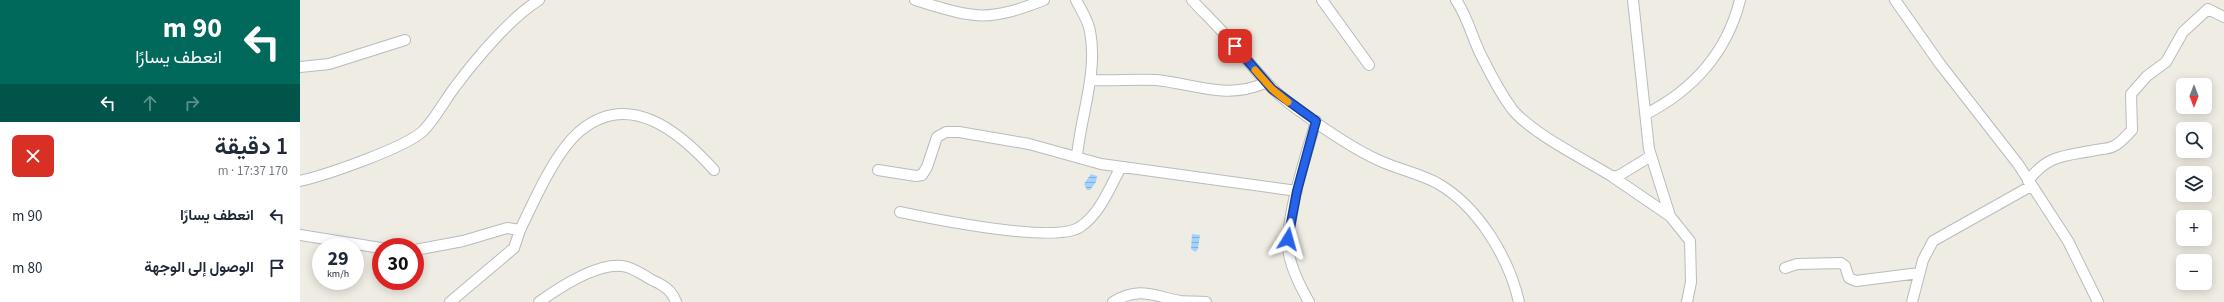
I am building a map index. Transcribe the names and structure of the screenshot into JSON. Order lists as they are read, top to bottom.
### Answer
{
  "north": "bottom",
  "page": {
    "turn": ["90 m", "انعطف يسارًا"],
    "map_buttons": ["+", "−"],
    "heading": ["1 دقيقة", "170 m · 17:37"],
    "list": [
      {
        "name": "انعطف يسارًا",
        "value": "90 m"
      },
      {
        "name": "الوصول إلى الوجهة",
        "value": "80 m"
      }
    ],
    "speed": "29 km/h",
    "limit": "30"
  }
}
